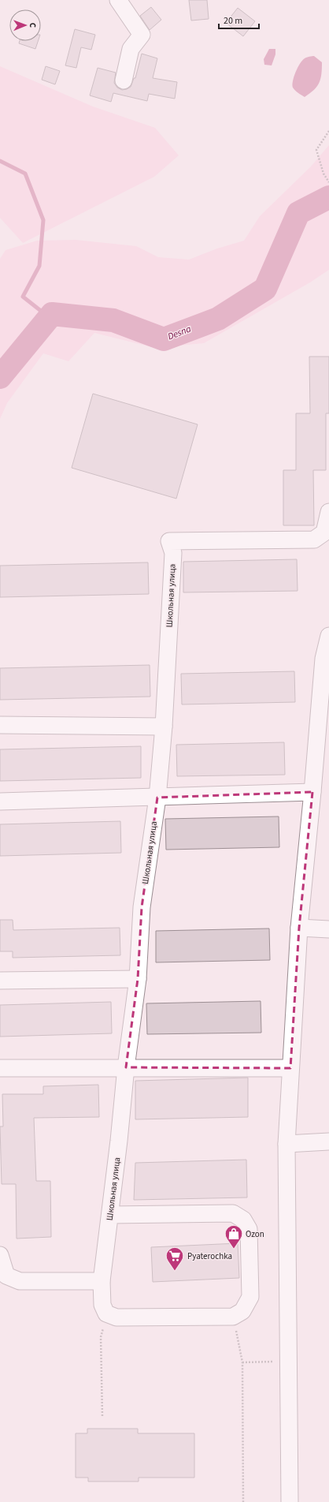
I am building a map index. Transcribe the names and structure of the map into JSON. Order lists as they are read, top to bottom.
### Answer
{
  "streets": {
    "street": ["Школьная улица"]
  },
  "water": ["Desna"],
  "places": {
    "shop": ["Ozon"],
    "supermarket": ["Pyaterochka"]
  },
  "scale_bar": "20 m",
  "north": "right"
}
